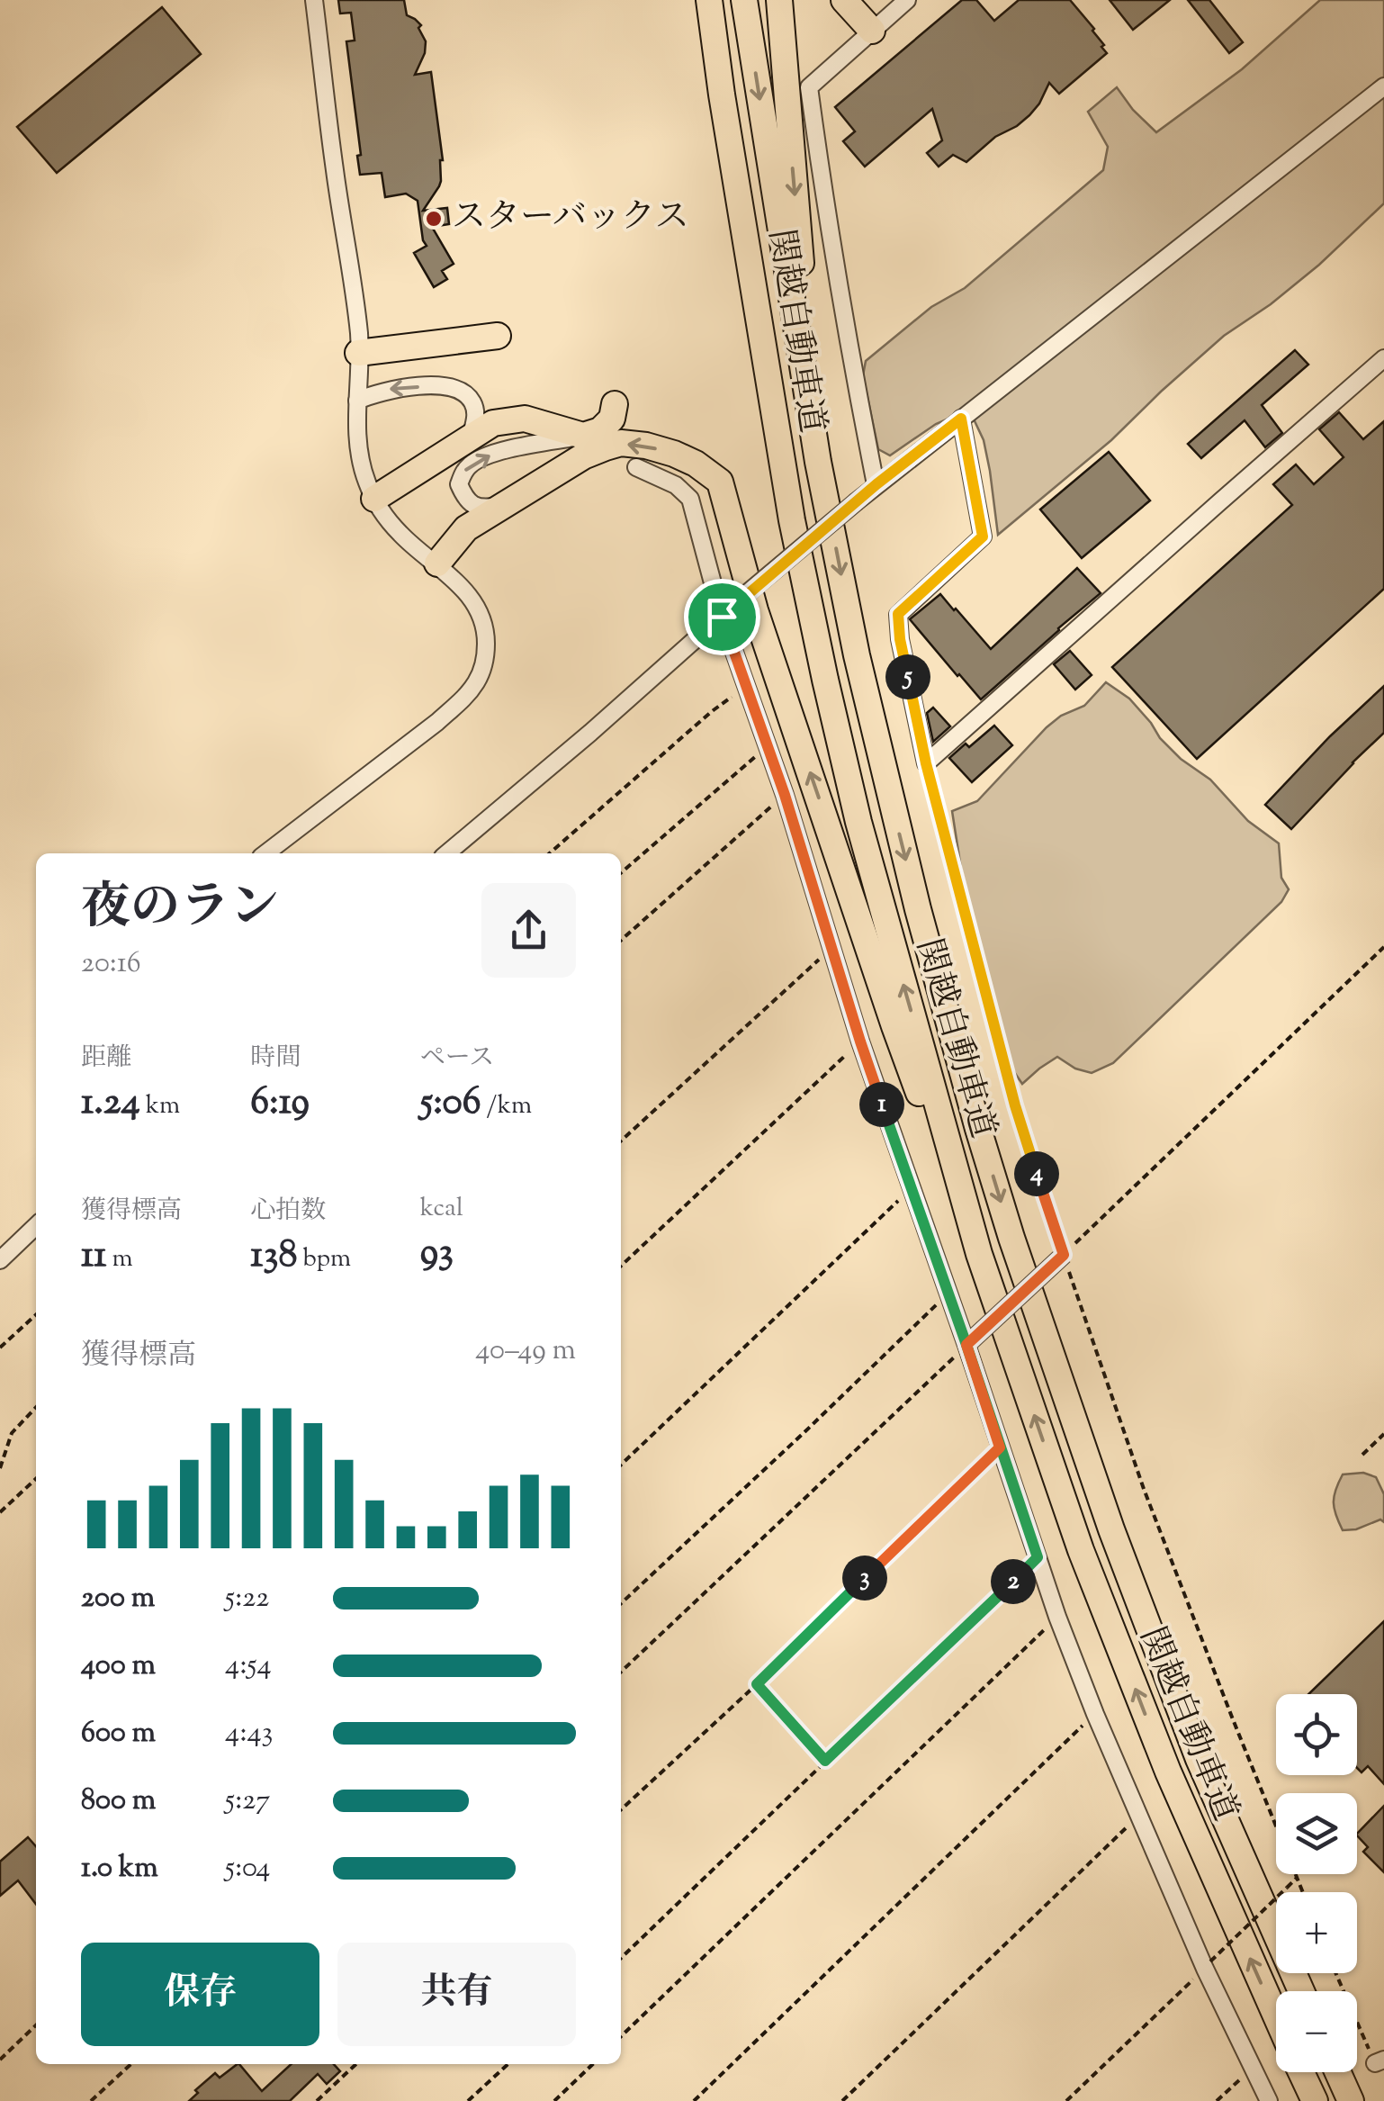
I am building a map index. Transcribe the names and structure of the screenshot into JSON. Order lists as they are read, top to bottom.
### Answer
{
  "streets": {
    "highway": ["関越自動車道"]
  },
  "places": ["スターバックス"],
  "page": {
    "pins": [
      "5",
      "1",
      "4",
      "3",
      "2"
    ],
    "heading": ["夜のラン", "20:16"],
    "stats": [
      ["距離", "1.24 km"],
      ["時間", "6:19"],
      ["ペース", "5:06 /km"],
      ["獲得標高", "11 m"],
      ["心拍数", "138 bpm"],
      ["kcal", "93"]
    ],
    "chart": ["獲得標高", "40–49 m"],
    "list": [
      {
        "name": "200 m",
        "note": "5:22"
      },
      {
        "name": "400 m",
        "note": "4:54"
      },
      {
        "name": "600 m",
        "note": "4:43"
      },
      {
        "name": "800 m",
        "note": "5:27"
      },
      {
        "name": "1.0 km",
        "note": "5:04"
      }
    ],
    "map_buttons": ["+", "−"],
    "buttons": ["保存", "共有"]
  }
}
